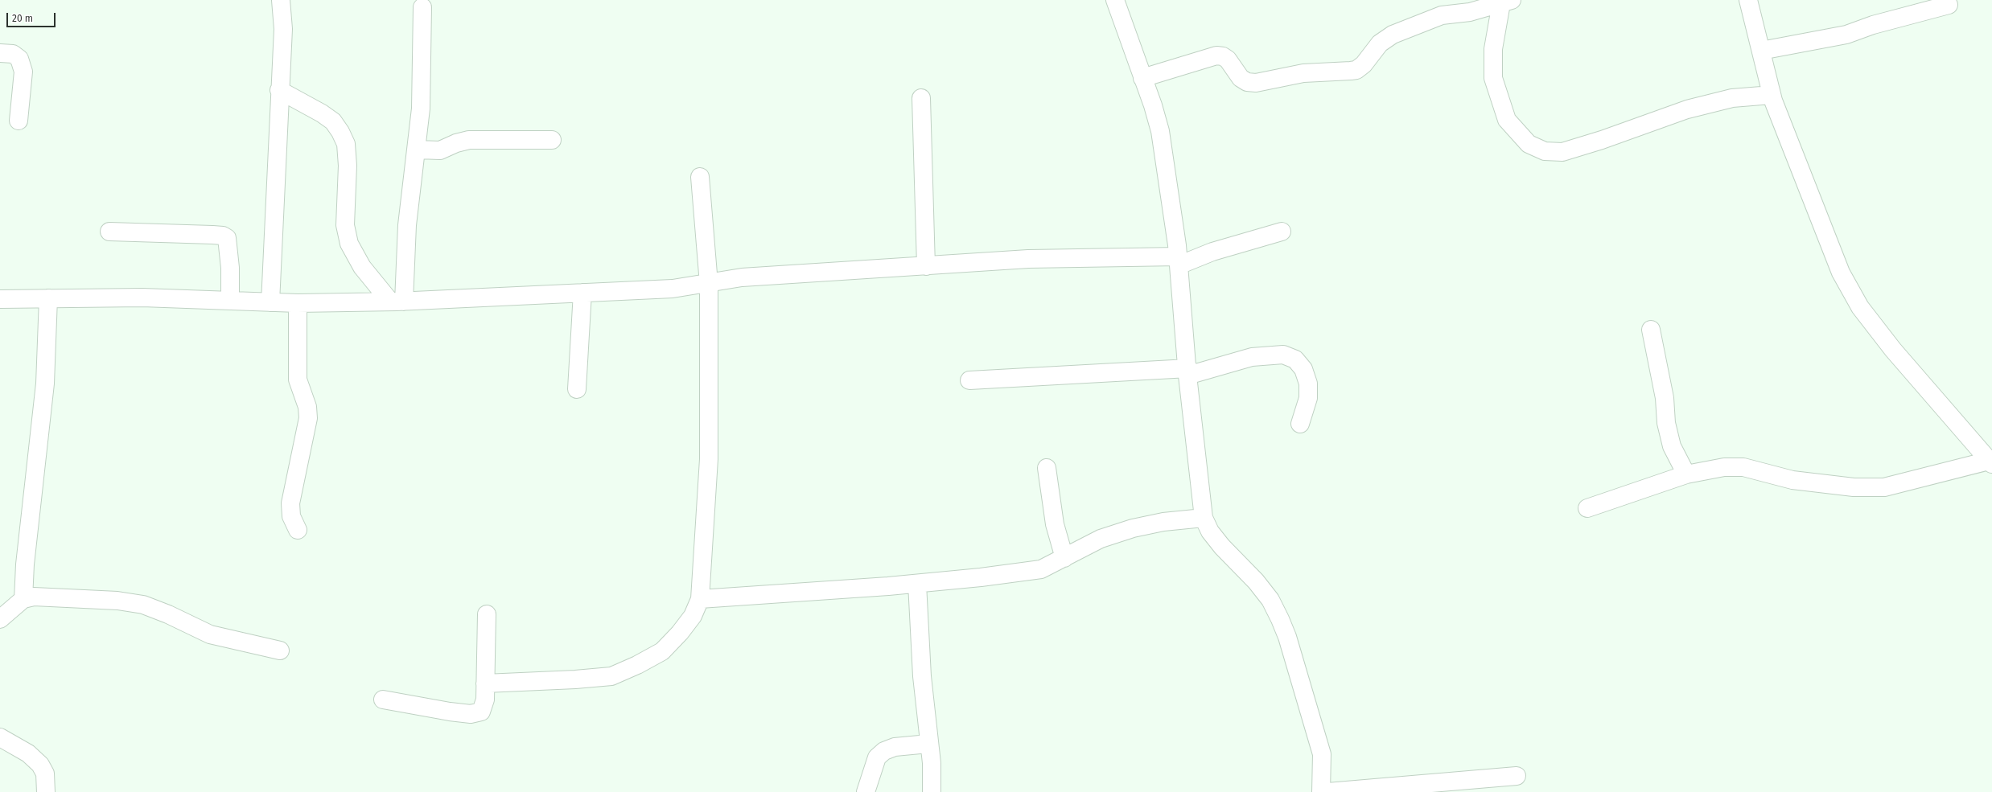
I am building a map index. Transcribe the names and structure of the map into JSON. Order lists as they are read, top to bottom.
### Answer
{
  "scale_bar": "20 m"
}
